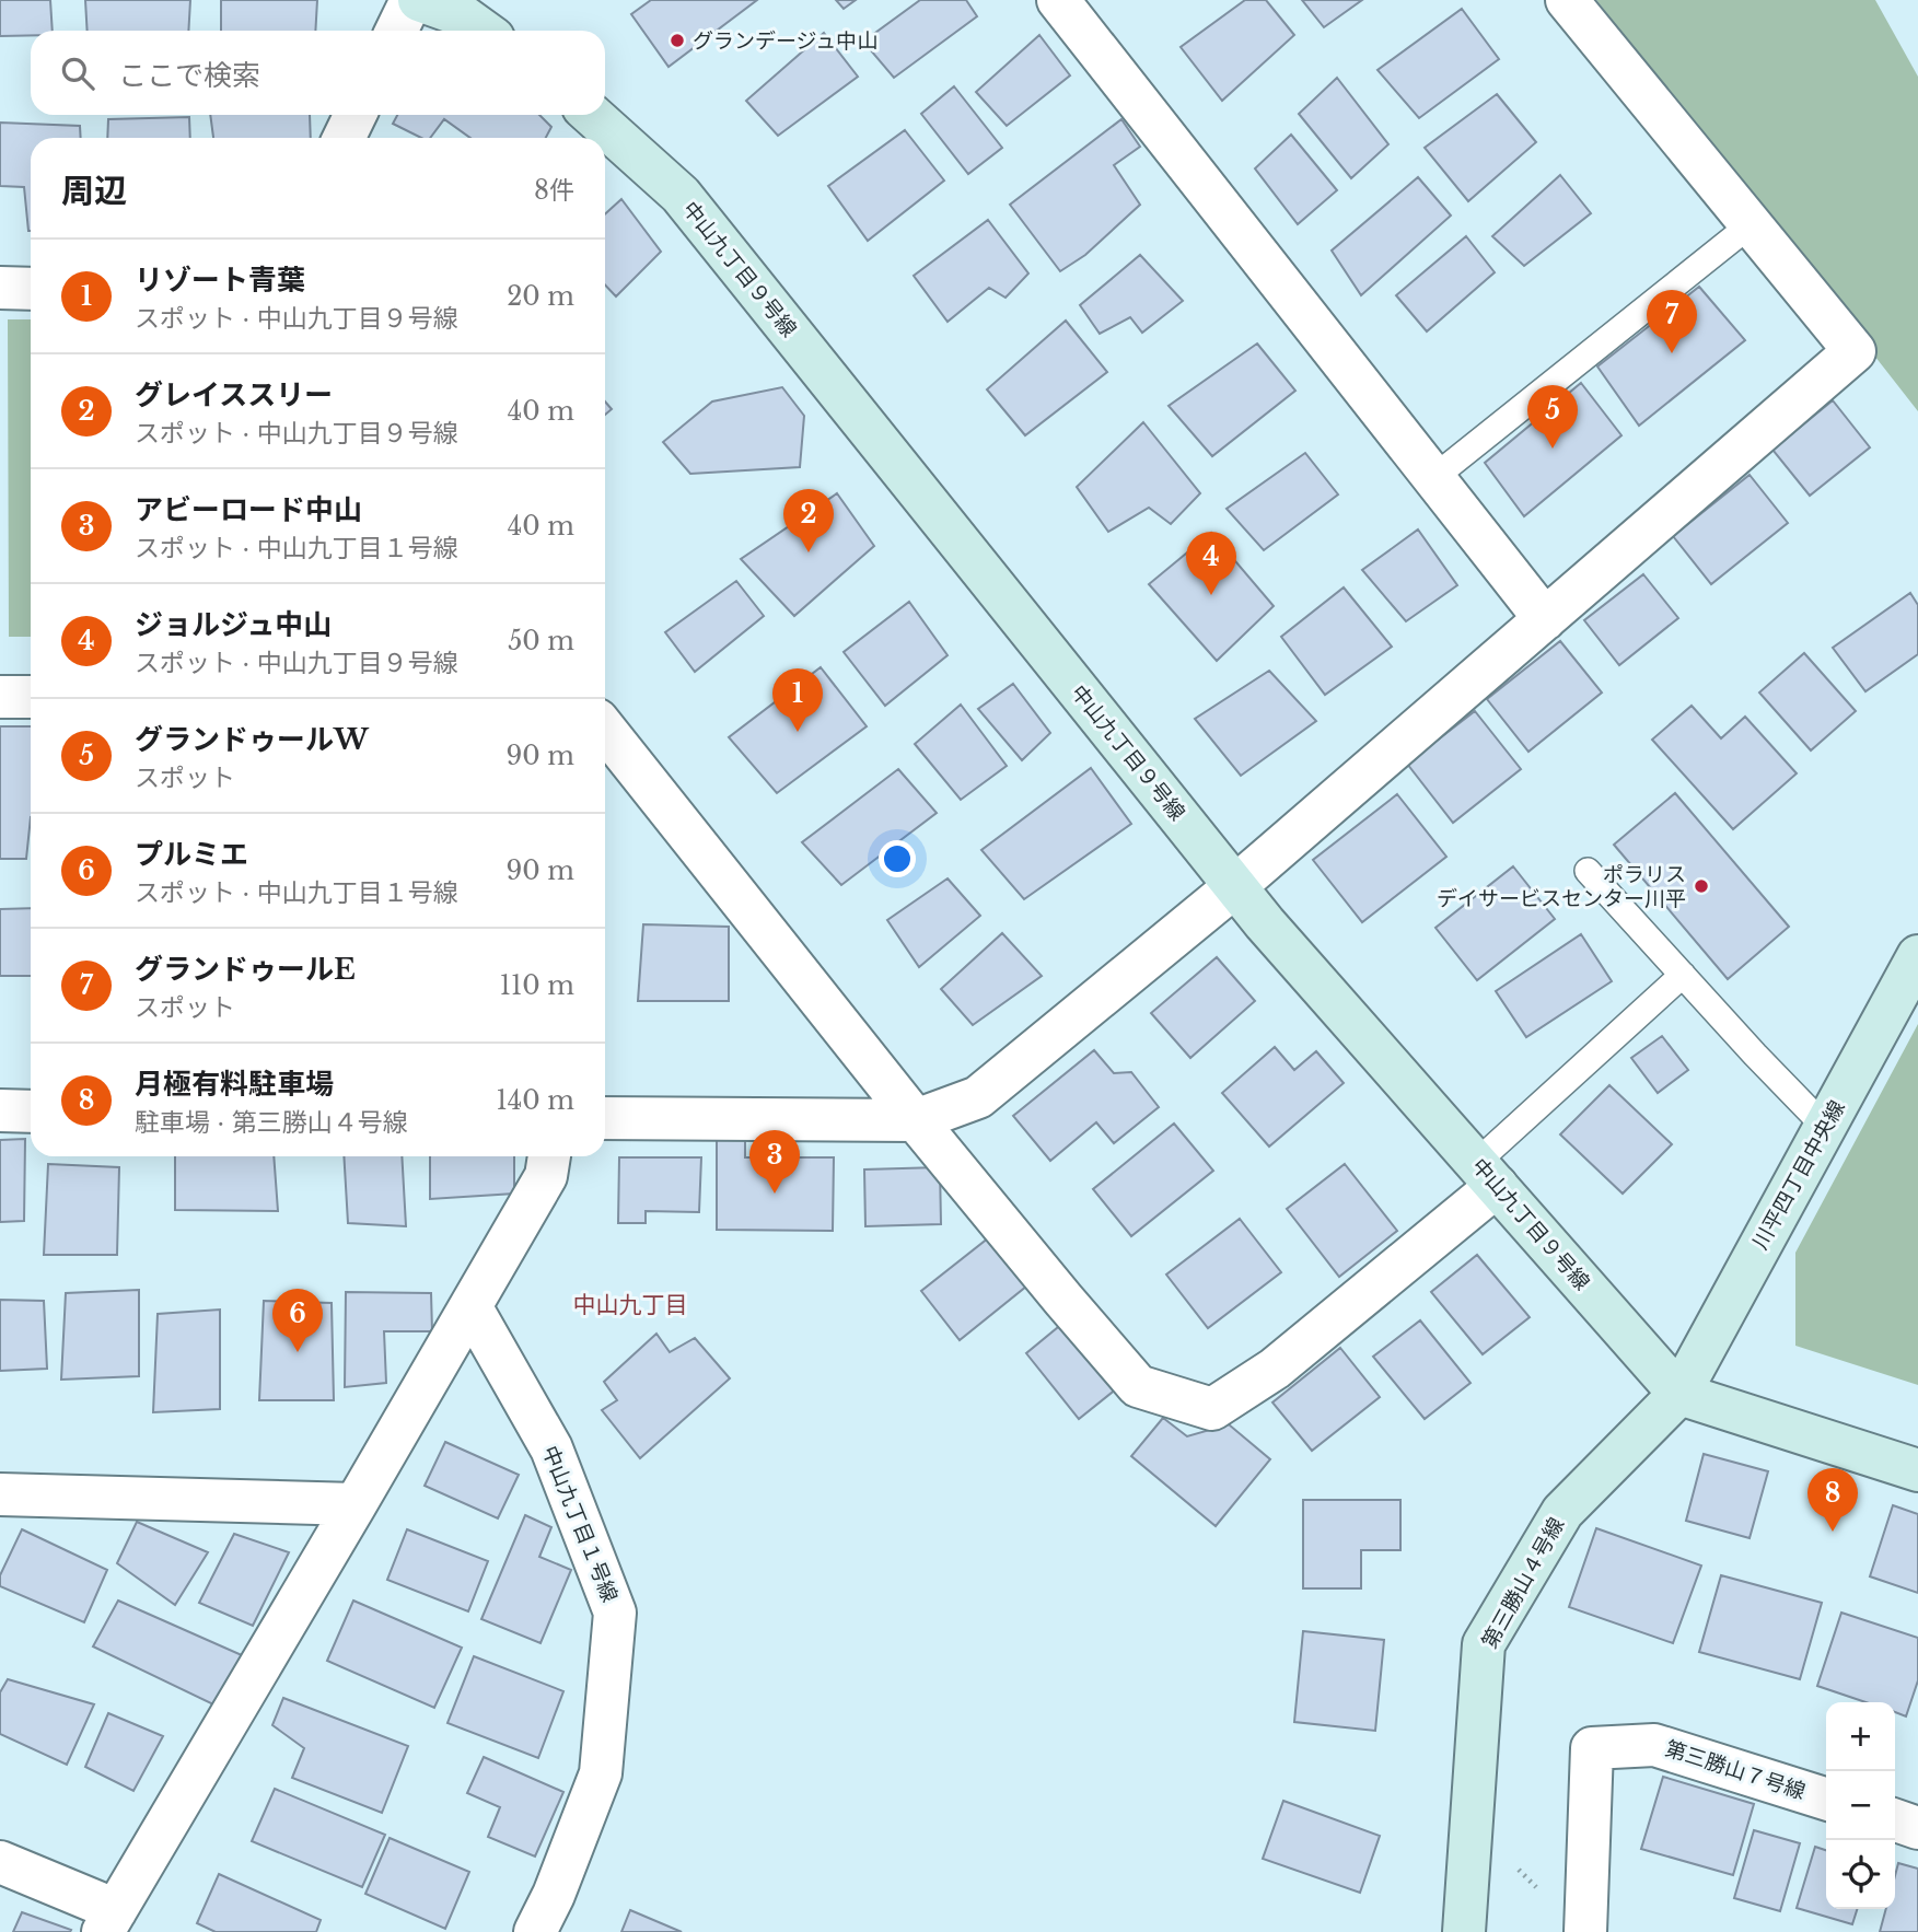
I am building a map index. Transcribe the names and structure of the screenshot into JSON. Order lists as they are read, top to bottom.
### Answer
{
  "streets": {
    "street": [
      "中山九丁目９号線",
      "川平四丁目中央線",
      "中山九丁目１号線",
      "第三勝山４号線",
      "第三勝山７号線"
    ]
  },
  "crossings": [
    ["中山九丁目９号線", "川平四丁目中央線"],
    ["中山九丁目９号線", "第三勝山４号線"],
    ["川平四丁目中央線", "第三勝山４号線"]
  ],
  "districts": ["中山九丁目"],
  "places": ["グランデージュ中山", "ポラリス デイサービスセンター川平"],
  "page": {
    "search": "ここで検索",
    "heading": ["周辺", "8件"],
    "list": [
      {
        "mark": "1",
        "name": "リゾート青葉",
        "note": "スポット · 中山九丁目９号線",
        "value": "20 m"
      },
      {
        "mark": "2",
        "name": "グレイススリー",
        "note": "スポット · 中山九丁目９号線",
        "value": "40 m"
      },
      {
        "mark": "3",
        "name": "アビーロード中山",
        "note": "スポット · 中山九丁目１号線",
        "value": "40 m"
      },
      {
        "mark": "4",
        "name": "ジョルジュ中山",
        "note": "スポット · 中山九丁目９号線",
        "value": "50 m"
      },
      {
        "mark": "5",
        "name": "グランドゥールW",
        "note": "スポット",
        "value": "90 m"
      },
      {
        "mark": "6",
        "name": "プルミエ",
        "note": "スポット · 中山九丁目１号線",
        "value": "90 m"
      },
      {
        "mark": "7",
        "name": "グランドゥールE",
        "note": "スポット",
        "value": "110 m"
      },
      {
        "mark": "8",
        "name": "月極有料駐車場",
        "note": "駐車場 · 第三勝山４号線",
        "value": "140 m"
      }
    ],
    "pins": [
      "7",
      "5",
      "2",
      "4",
      "1",
      "3",
      "6",
      "8"
    ],
    "map_buttons": ["+", "−"]
  }
}
